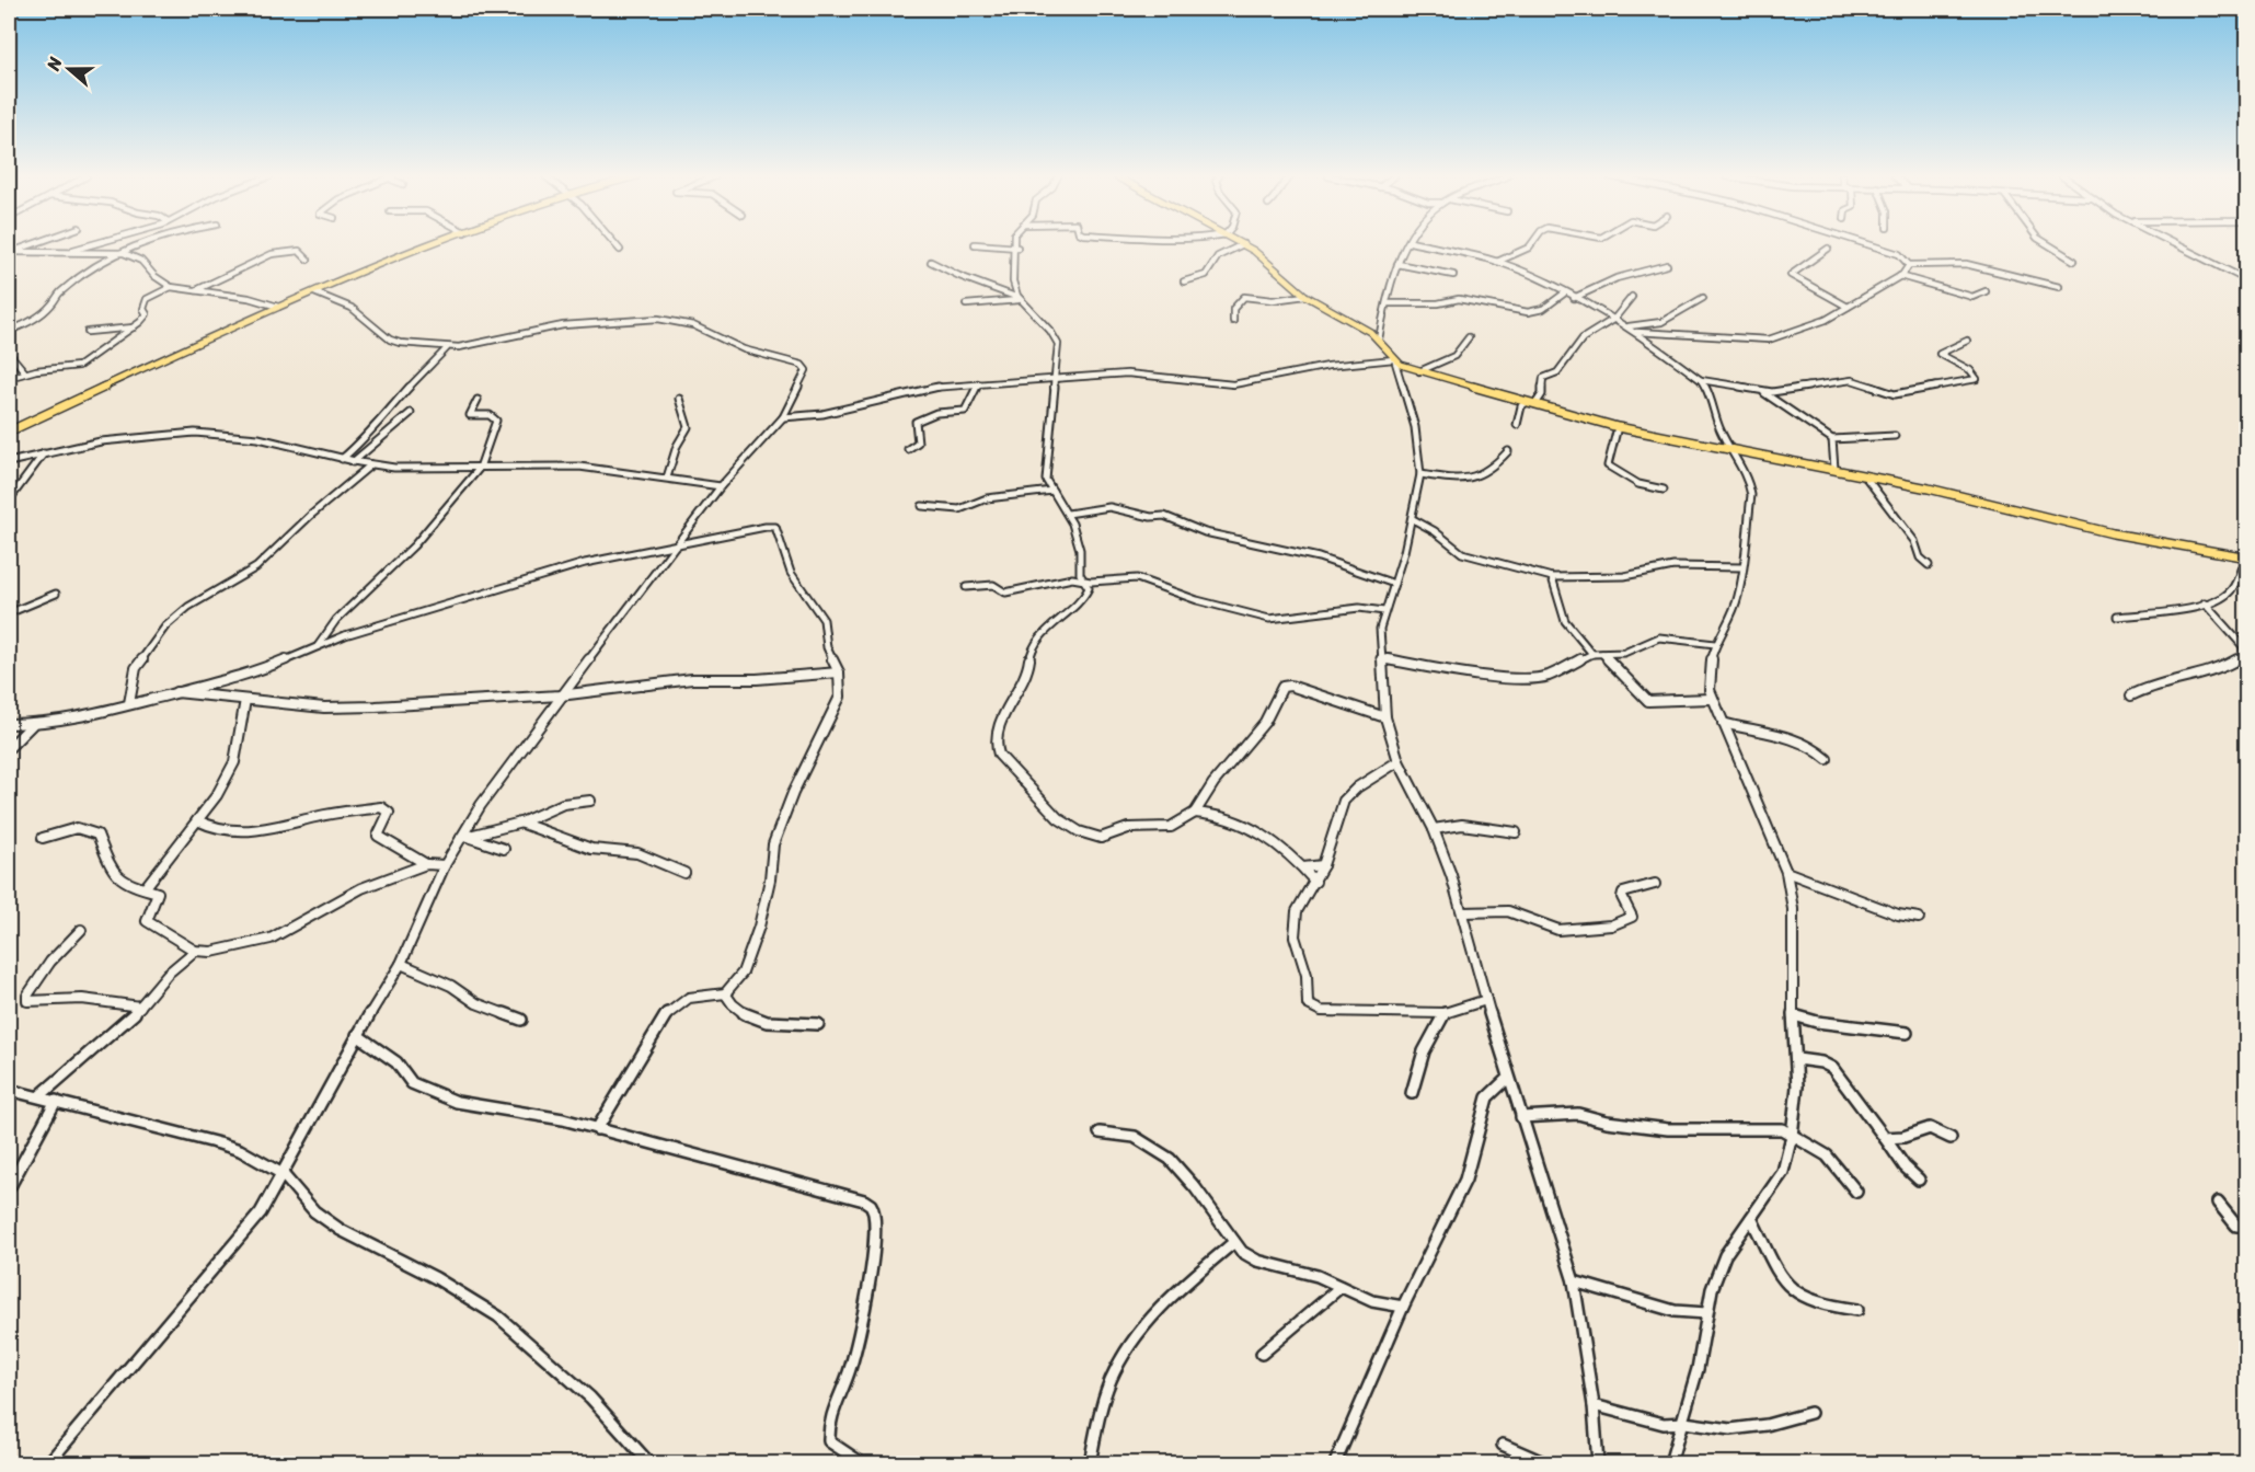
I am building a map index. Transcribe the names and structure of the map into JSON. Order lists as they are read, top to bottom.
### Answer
{
  "north": "left"
}
